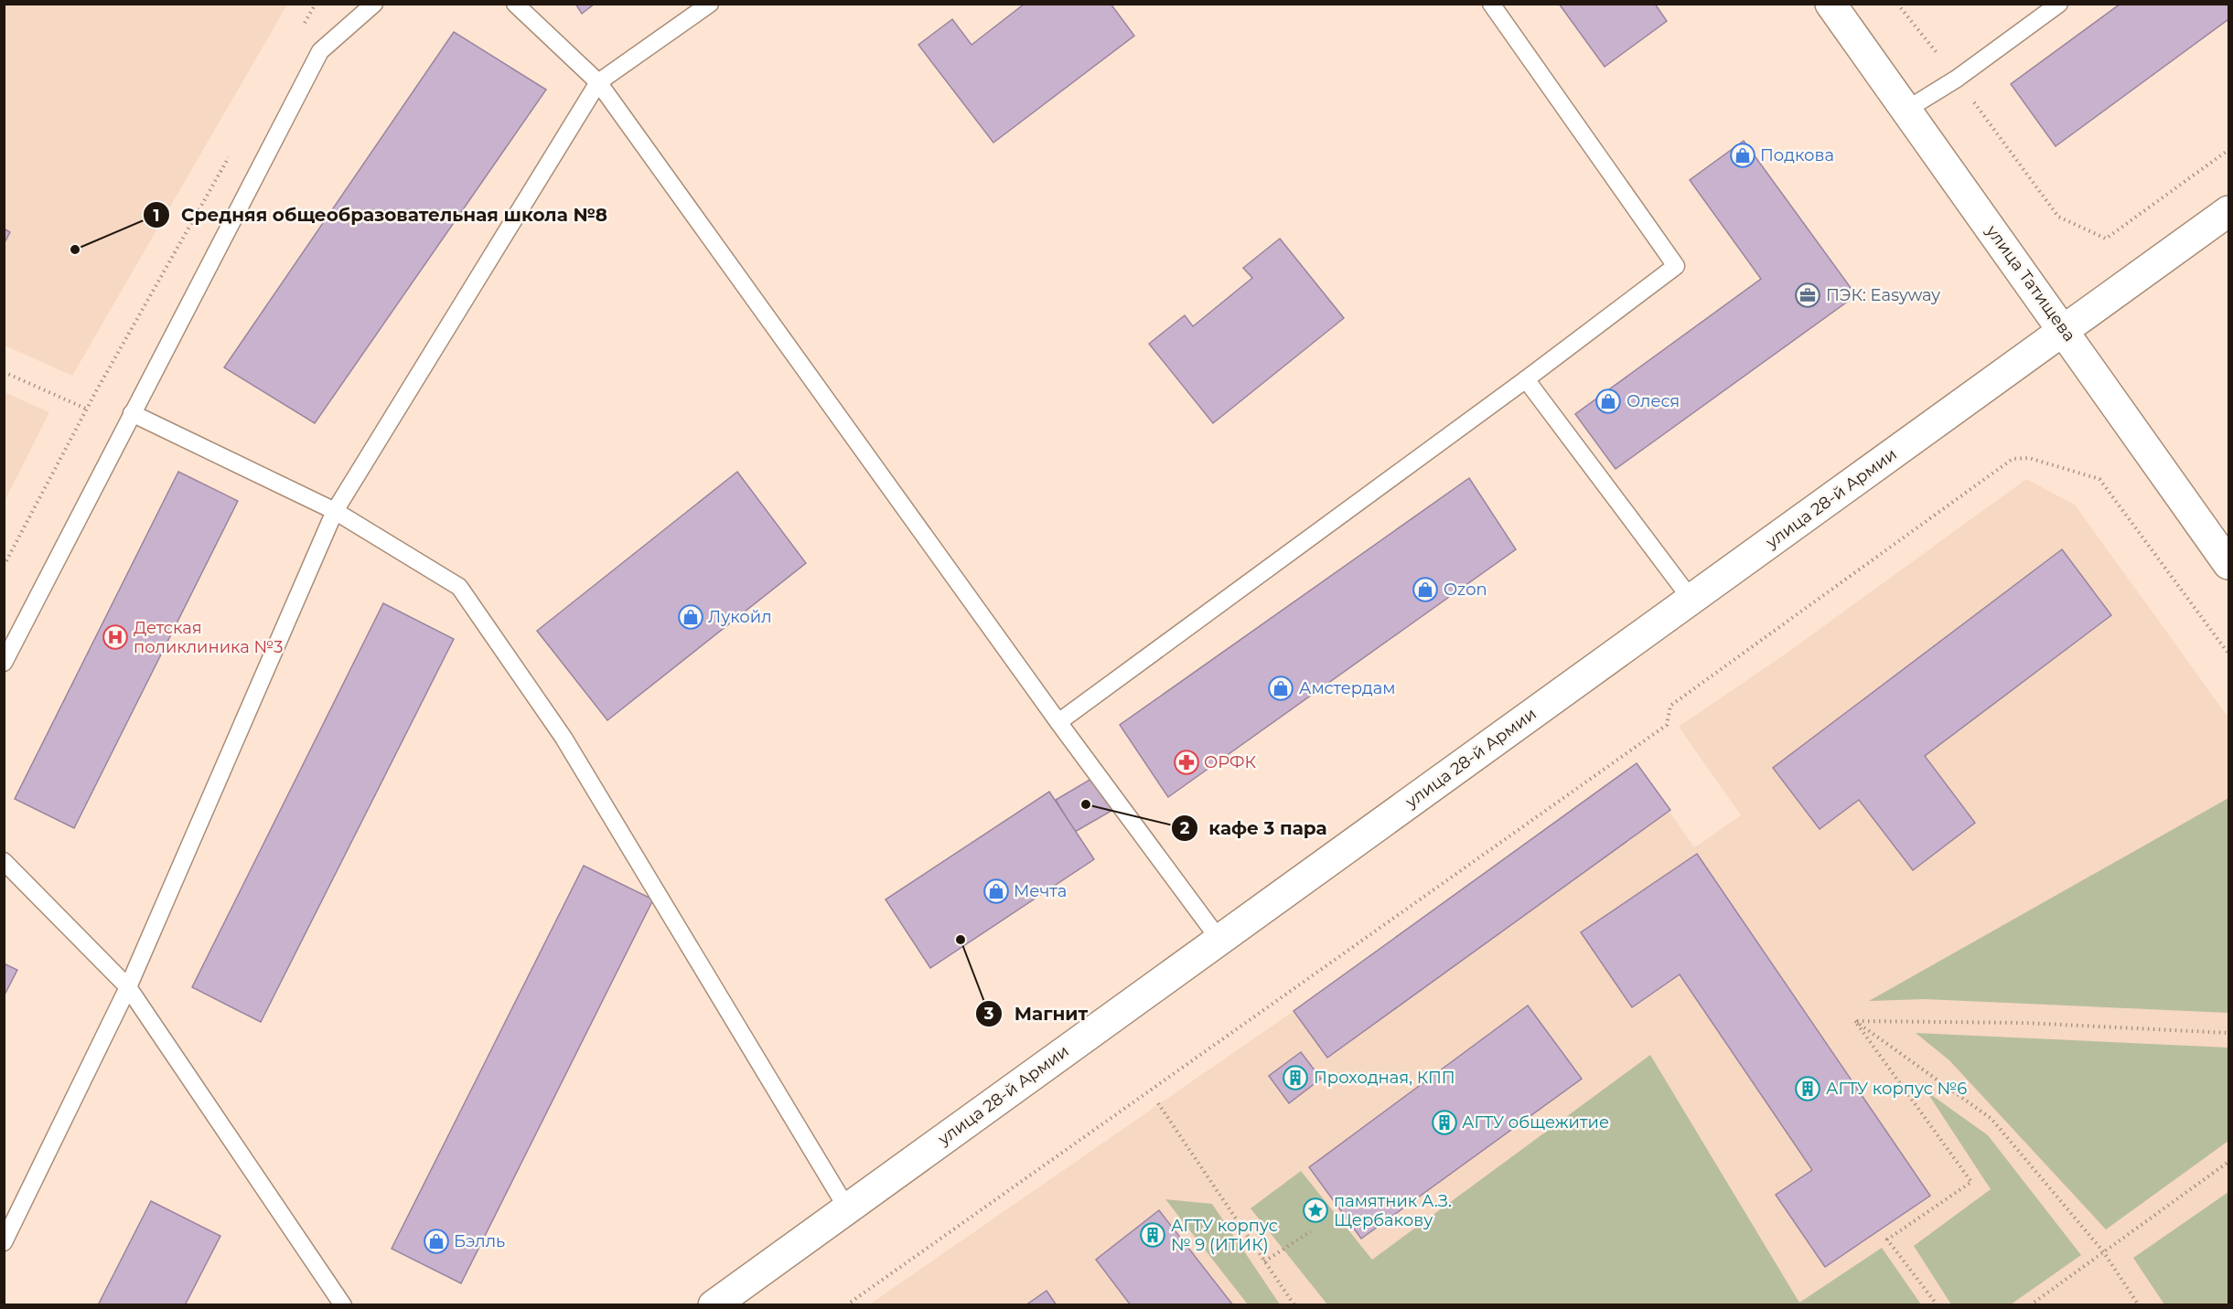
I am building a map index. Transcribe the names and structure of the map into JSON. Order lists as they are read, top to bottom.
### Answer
{
  "streets": {
    "main road": ["улица Татищева", "улица 28-й Армии"]
  },
  "crossings": [
    ["улица Татищева", "улица 28-й Армии"]
  ],
  "places": {
    "shop": [
      "Подкова",
      "Олеся",
      "Ozon",
      "Лукойл",
      "Амстердам",
      "Мечта",
      "Бэлль"
    ],
    "other": ["Средняя общеобразовательная школа №8", "кафе 3 пара", "Магнит"],
    "office": ["ПЭК: Easyway"],
    "hospital": ["Детская поликлиника №3"],
    "pharmacy": ["ОРФК"],
    "building": [
      "Проходная, КПП",
      "АГТУ корпус №6",
      "АГТУ общежитие",
      "АГТУ корпус № 9 (ИТИК)"
    ],
    "place": ["памятник А.З. Щербакову"]
  }
}
